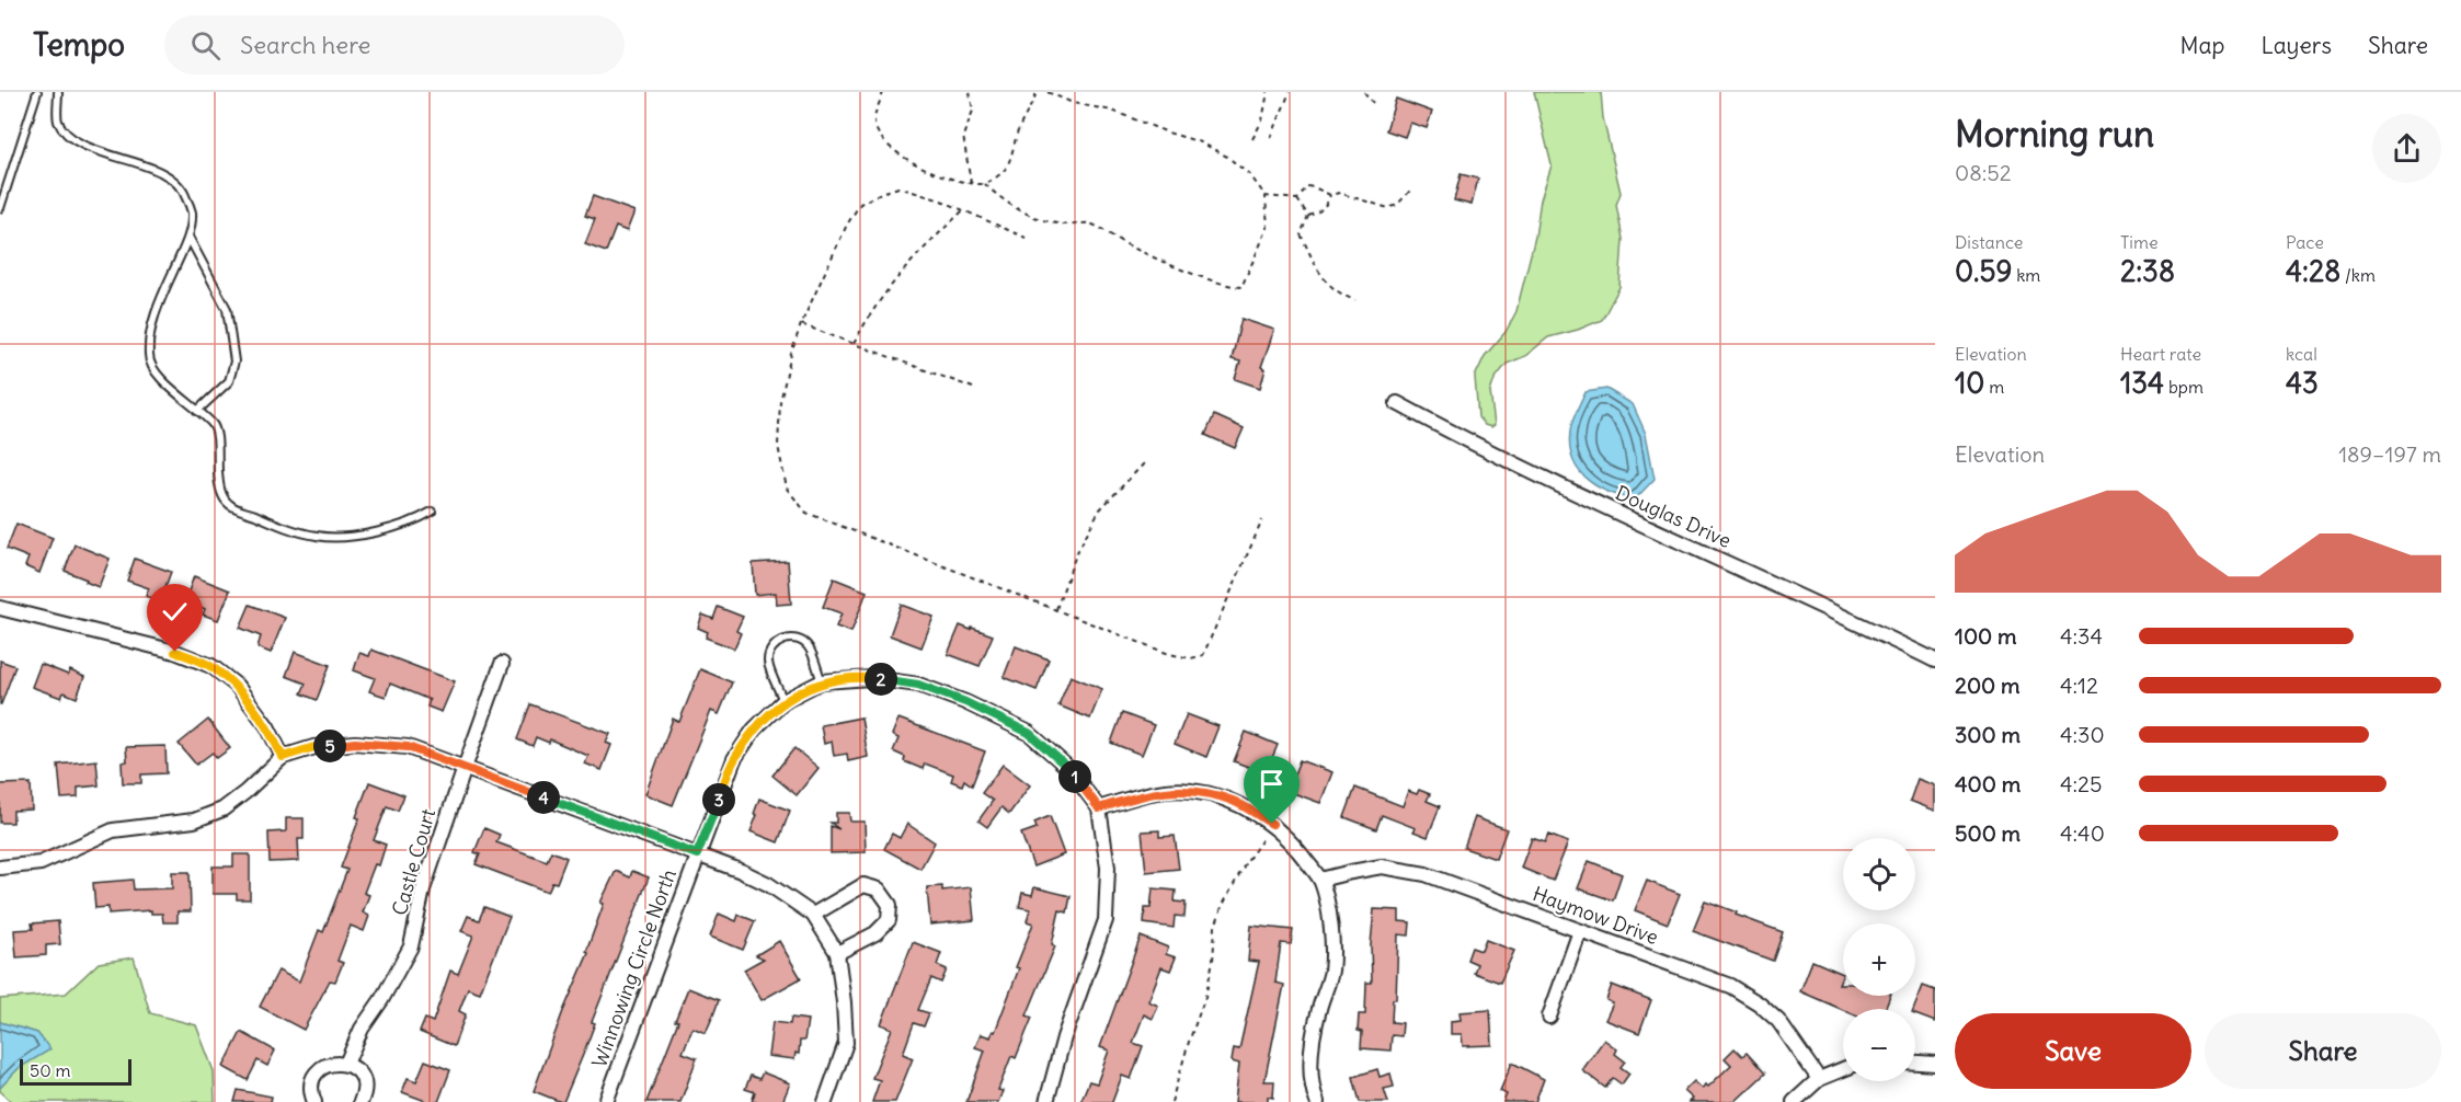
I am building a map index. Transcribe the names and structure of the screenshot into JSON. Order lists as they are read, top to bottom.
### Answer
{
  "streets": {
    "street": [
      "Douglas Drive",
      "Castle Court",
      "Haymow Drive",
      "Winnowing Circle North"
    ]
  },
  "scale_bar": "50 m",
  "page": {
    "header": "Tempo",
    "search": "Search here",
    "nav": ["Map", "Layers", "Share"],
    "heading": ["Morning run", "08:52"],
    "stats": [
      ["Distance", "0.59 km"],
      ["Time", "2:38"],
      ["Pace", "4:28 /km"],
      ["Elevation", "10 m"],
      ["Heart rate", "134 bpm"],
      ["kcal", "43"]
    ],
    "chart": ["Elevation", "189–197 m"],
    "list": [
      {
        "name": "100 m",
        "note": "4:34"
      },
      {
        "name": "200 m",
        "note": "4:12"
      },
      {
        "name": "300 m",
        "note": "4:30"
      },
      {
        "name": "400 m",
        "note": "4:25"
      },
      {
        "name": "500 m",
        "note": "4:40"
      }
    ],
    "pins": [
      "2",
      "5",
      "1",
      "4",
      "3"
    ],
    "map_buttons": ["+", "−"],
    "buttons": ["Save", "Share"],
    "scale": "50 m"
  }
}
